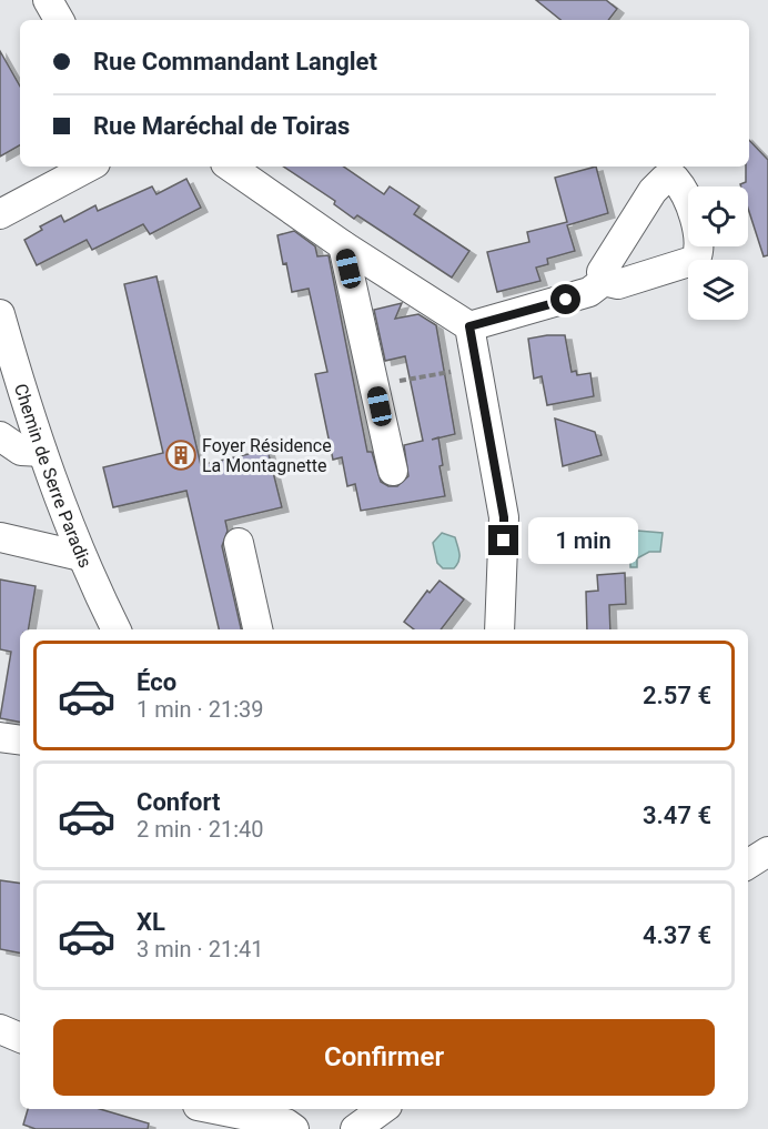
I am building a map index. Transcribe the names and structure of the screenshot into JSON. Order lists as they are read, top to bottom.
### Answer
{
  "streets": {
    "street": ["Chemin de Serre Paradis"]
  },
  "places": {
    "building": ["Foyer Résidence La Montagnette"]
  },
  "page": {
    "banner": ["Rue Commandant Langlet", "Rue Maréchal de Toiras"],
    "bubble": "1 min",
    "list": [
      {
        "name": "Éco",
        "note": "1 min · 21:39",
        "value": "2.57 €"
      },
      {
        "name": "Confort",
        "note": "2 min · 21:40",
        "value": "3.47 €"
      },
      {
        "name": "XL",
        "note": "3 min · 21:41",
        "value": "4.37 €"
      }
    ],
    "buttons": "Confirmer"
  }
}
